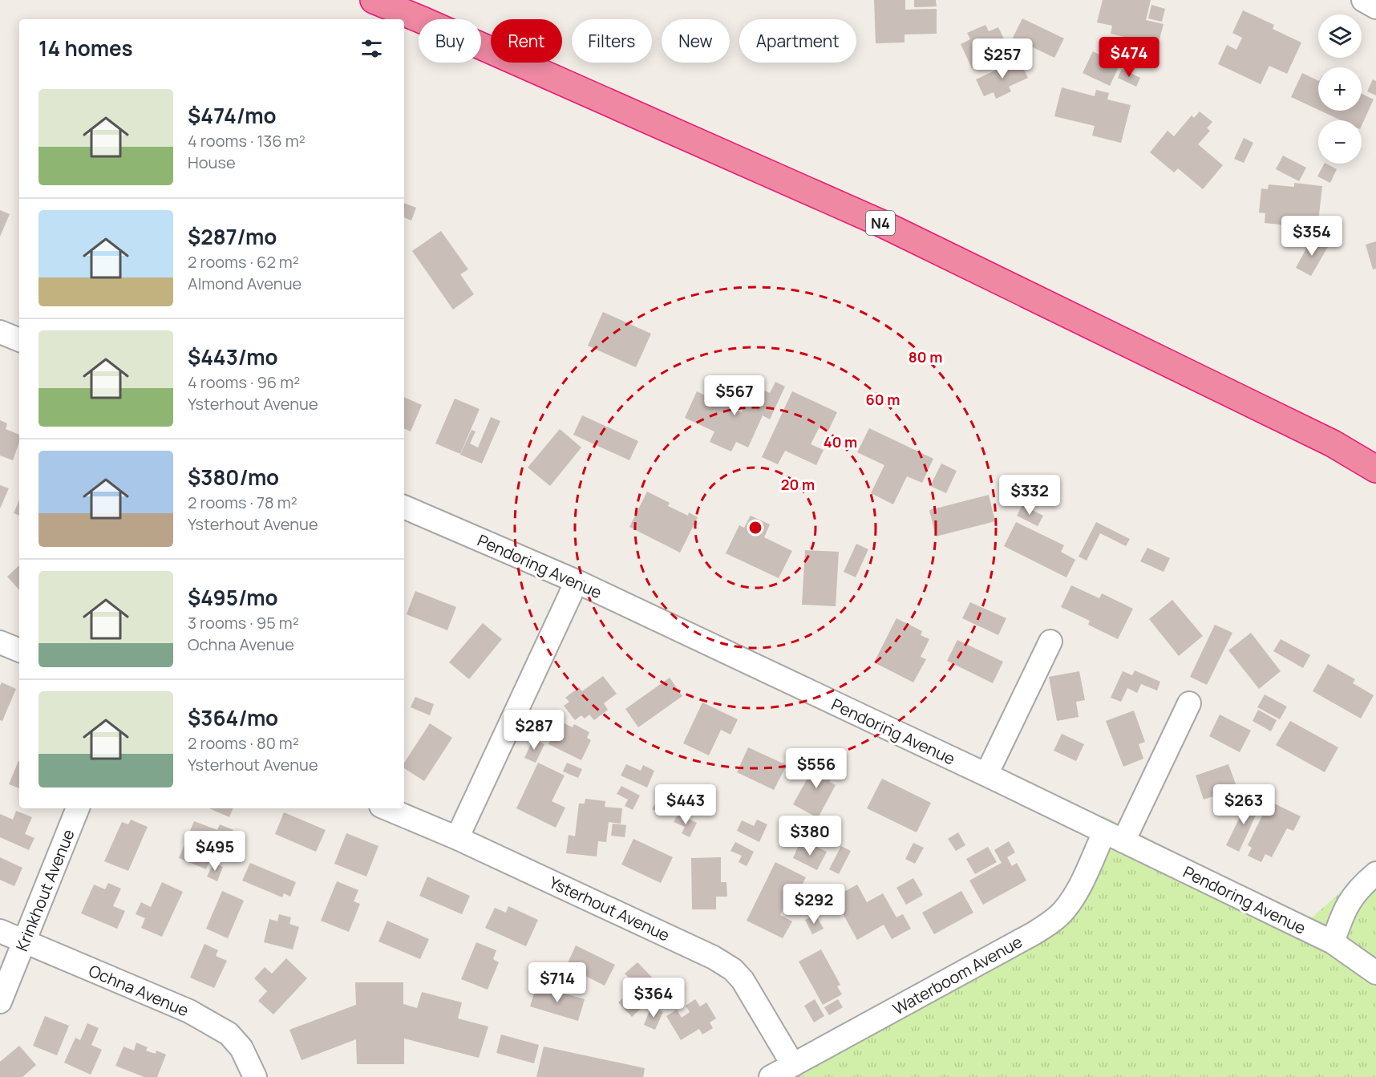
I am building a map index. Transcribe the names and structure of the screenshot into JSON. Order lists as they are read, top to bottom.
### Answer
{
  "streets": {
    "highway": ["N4"],
    "street": [
      "Pendoring Avenue",
      "Krinkhout Avenue",
      "Ysterhout Avenue",
      "Waterboom Avenue",
      "Ochna Avenue"
    ]
  },
  "crossings": [
    ["Pendoring Avenue", "Waterboom Avenue"],
    ["Krinkhout Avenue", "Ochna Avenue"],
    ["Ysterhout Avenue", "Waterboom Avenue"]
  ],
  "page": {
    "map_buttons": ["+", "−"],
    "chip": [
      "Buy",
      "Rent",
      "Filters",
      "New",
      "Apartment"
    ],
    "heading": "14 homes",
    "price": [
      "$474",
      "$257",
      "$354",
      "$567",
      "$332",
      "$287",
      "$556",
      "$443",
      "$263",
      "$380",
      "$495",
      "$292",
      "$714",
      "$364"
    ],
    "list": [
      {
        "name": "$474/mo",
        "note": "4 rooms · 136 m² · House"
      },
      {
        "name": "$287/mo",
        "note": "2 rooms · 62 m² · Almond Avenue"
      },
      {
        "name": "$443/mo",
        "note": "4 rooms · 96 m² · Ysterhout Avenue"
      },
      {
        "name": "$380/mo",
        "note": "2 rooms · 78 m² · Ysterhout Avenue"
      },
      {
        "name": "$495/mo",
        "note": "3 rooms · 95 m² · Ochna Avenue"
      },
      {
        "name": "$364/mo",
        "note": "2 rooms · 80 m² · Ysterhout Avenue"
      }
    ]
  },
  "rings": [
    "80 m",
    "60 m",
    "40 m",
    "20 m"
  ]
}
